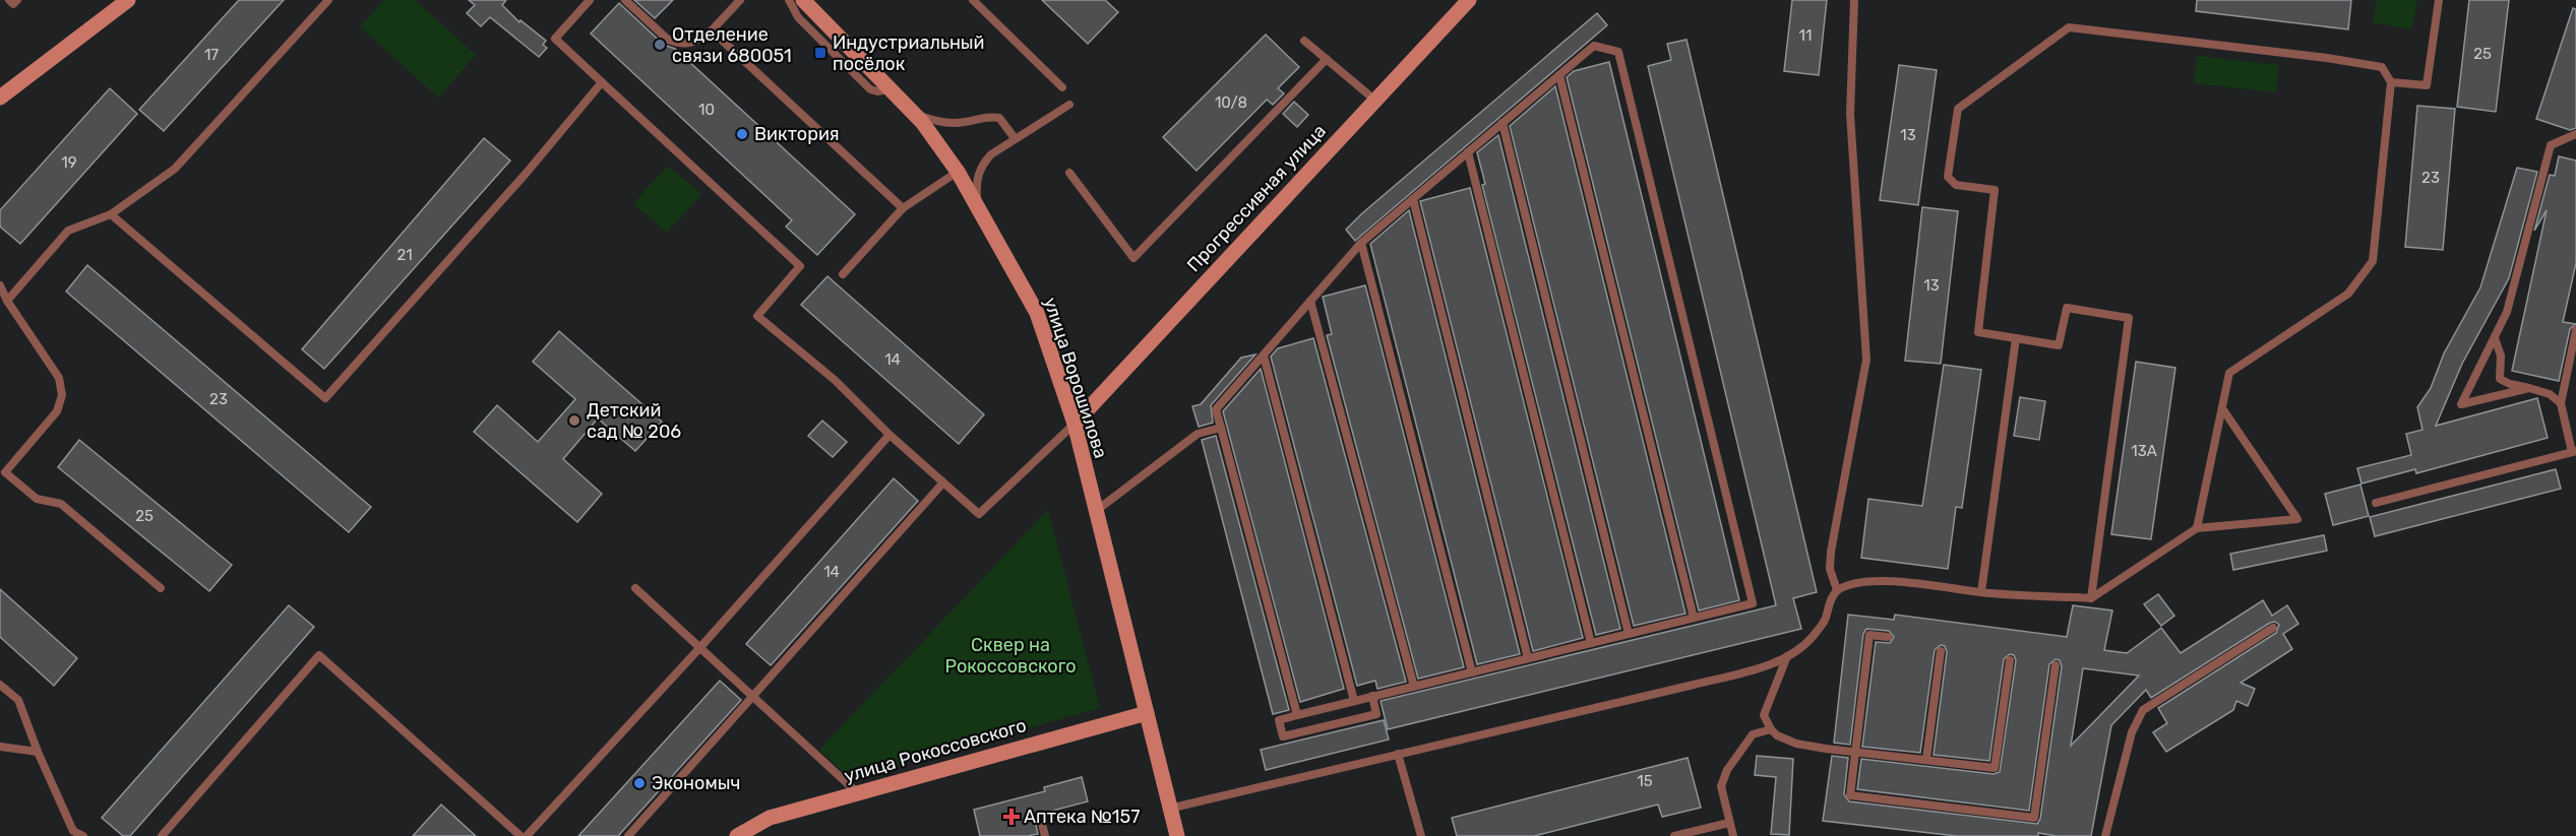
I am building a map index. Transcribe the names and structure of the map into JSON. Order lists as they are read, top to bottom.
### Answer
{
  "streets": {
    "street": ["Прогрессивная улица", "улица Ворошилова", "улица Рокоссовского"]
  },
  "crossings": [
    ["Прогрессивная улица", "улица Ворошилова"],
    ["улица Ворошилова", "улица Рокоссовского"]
  ],
  "parks": ["Сквер на Рокоссовского"],
  "places": {
    "other": [
      "Отделение связи 680051",
      "Виктория",
      "Детский сад № 206",
      "Экономыч"
    ],
    "transit": ["Индустриальный посёлок"],
    "health": ["Аптека №157"]
  },
  "house_numbers": [
    "11",
    "25",
    "17",
    "10/8",
    "10",
    "13",
    "19",
    "23",
    "21",
    "13",
    "14",
    "23",
    "13А",
    "25",
    "14",
    "15"
  ]
}
